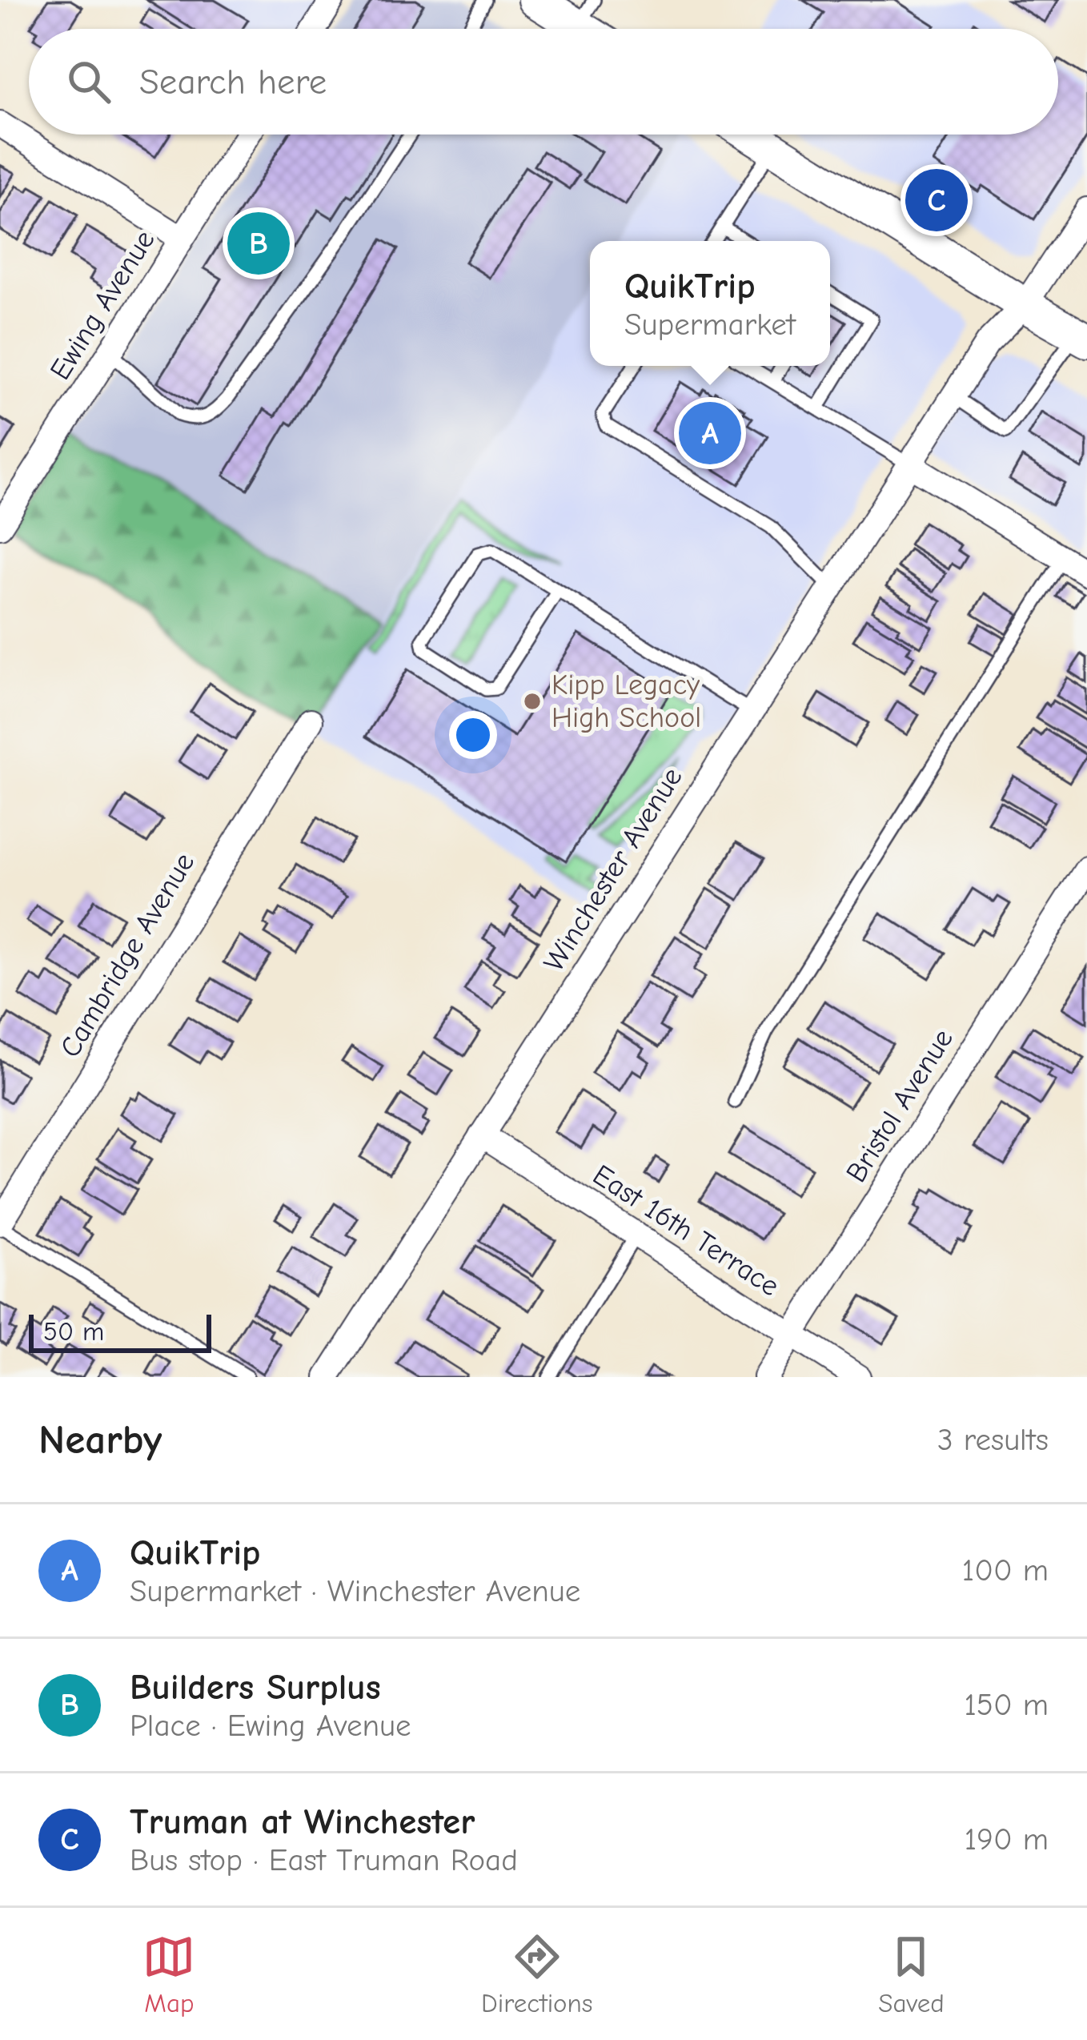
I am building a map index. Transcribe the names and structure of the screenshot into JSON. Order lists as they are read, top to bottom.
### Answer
{
  "streets": {
    "street": [
      "Ewing Avenue",
      "Winchester Avenue",
      "Cambridge Avenue",
      "Bristol Avenue",
      "East 16th Terrace"
    ]
  },
  "crossings": [
    ["Winchester Avenue", "East 16th Terrace"],
    ["Bristol Avenue", "East 16th Terrace"]
  ],
  "places": ["Kipp Legacy High School"],
  "scale_bar": "50 m",
  "page": {
    "search": "Search here",
    "pins": ["C", "B", "A"],
    "popup": ["QuikTrip", "Supermarket"],
    "scale": "50 m",
    "heading": ["Nearby", "3 results"],
    "list": [
      {
        "mark": "A",
        "name": "QuikTrip",
        "note": "Supermarket · Winchester Avenue",
        "value": "100 m"
      },
      {
        "mark": "B",
        "name": "Builders Surplus",
        "note": "Place · Ewing Avenue",
        "value": "150 m"
      },
      {
        "mark": "C",
        "name": "Truman at Winchester",
        "note": "Bus stop · East Truman Road",
        "value": "190 m"
      }
    ],
    "nav": ["Map", "Directions", "Saved"]
  }
}
